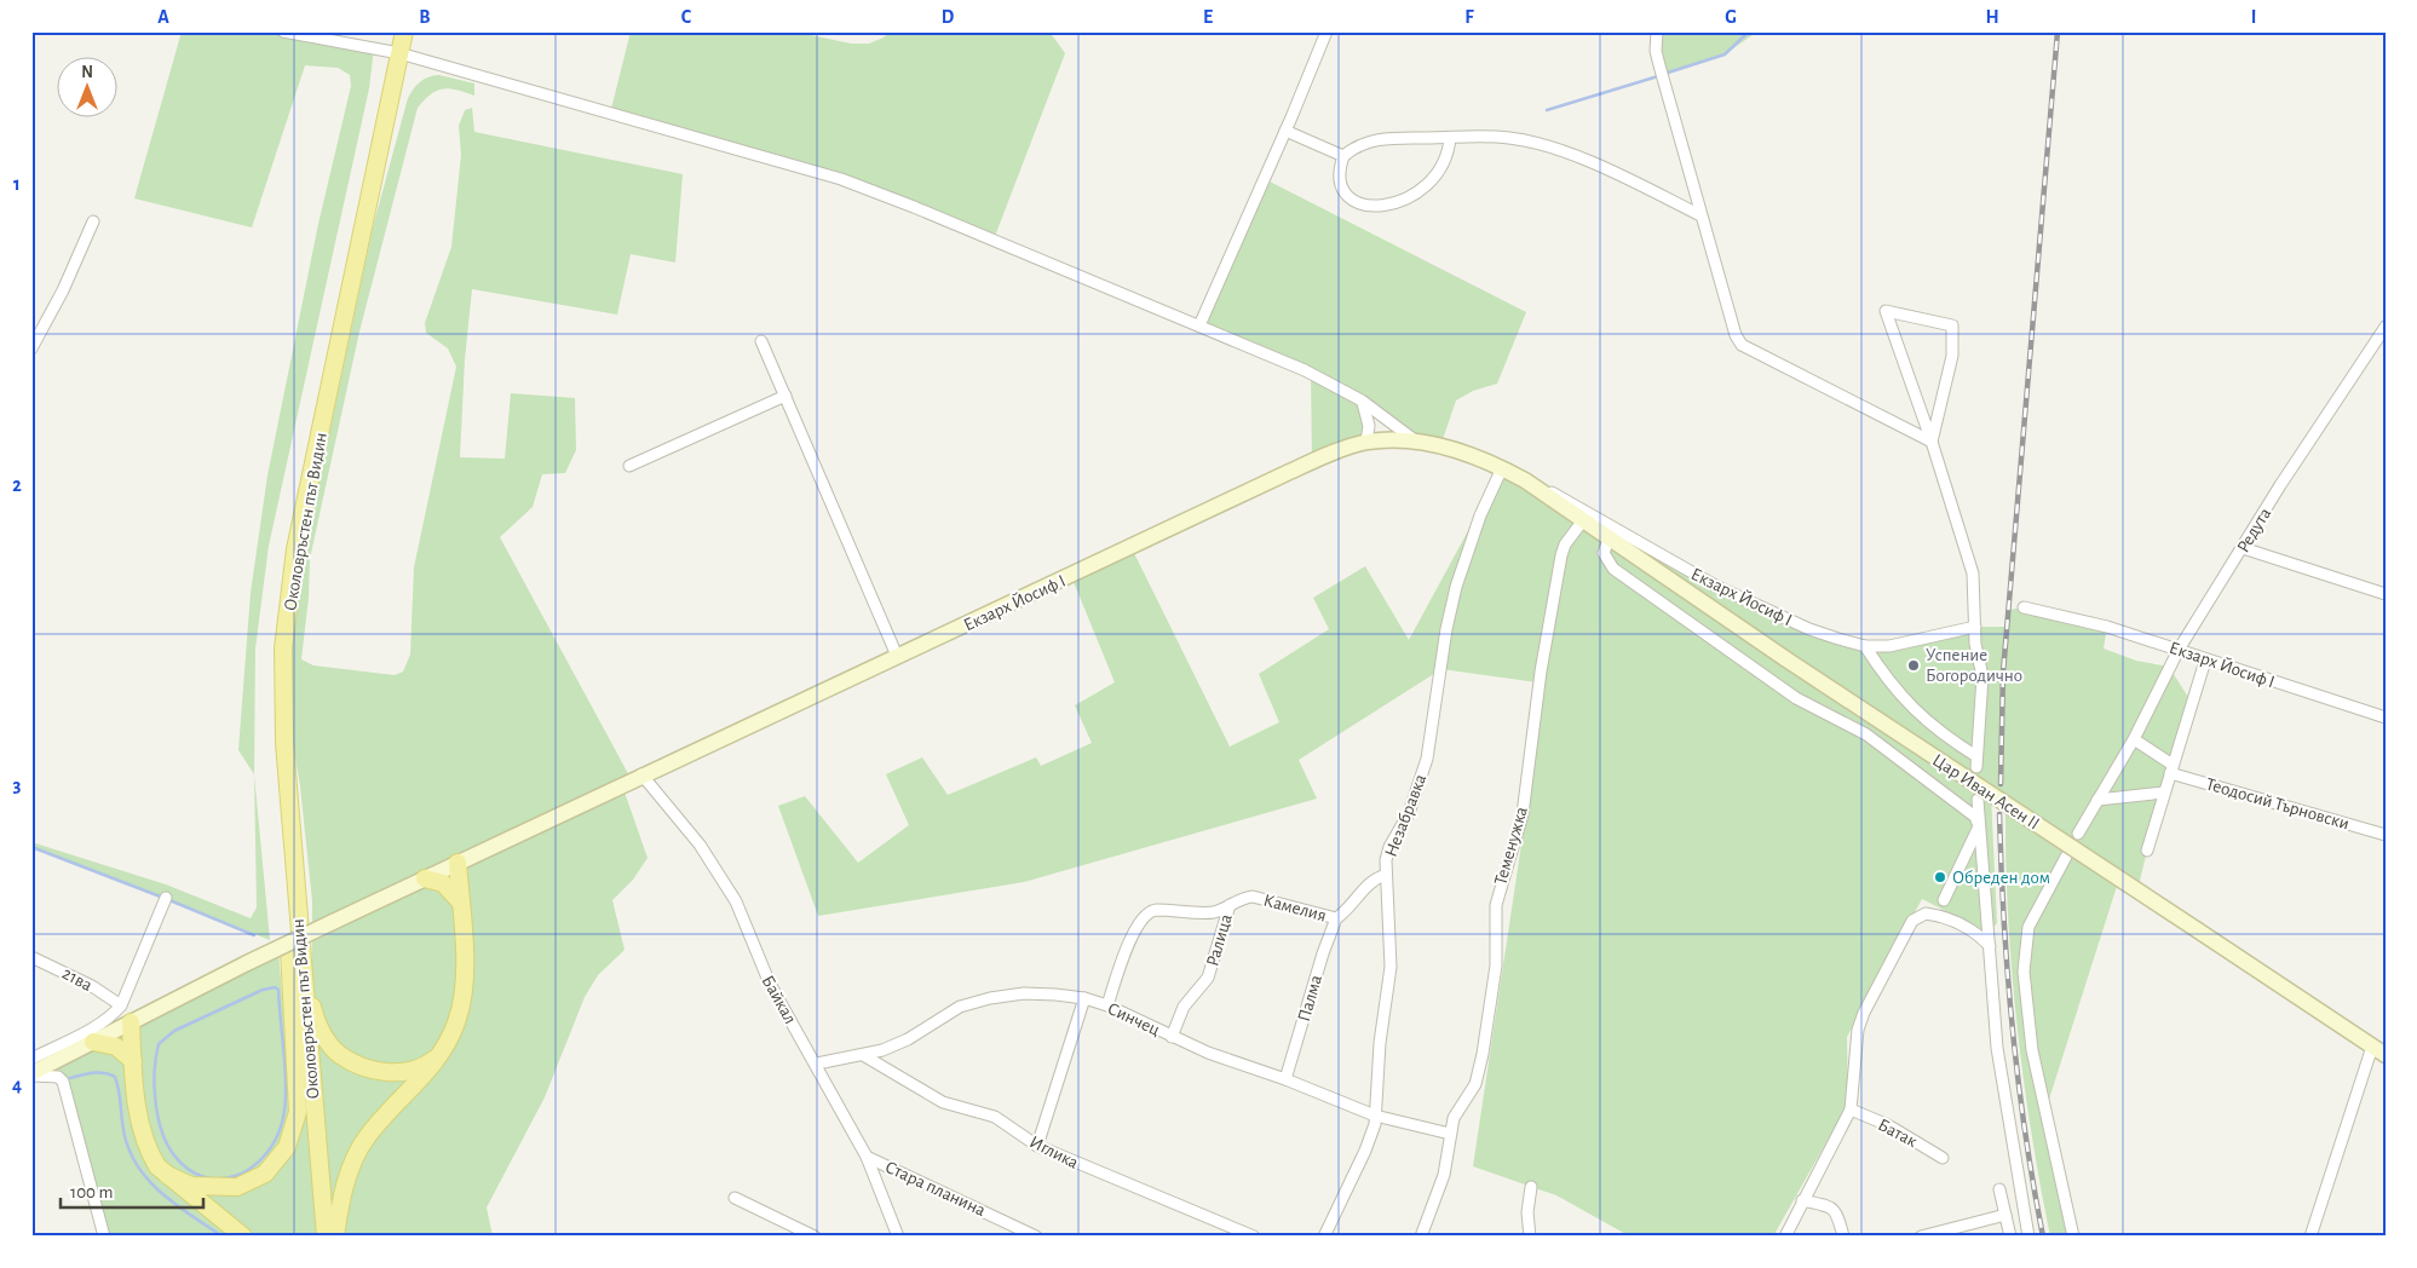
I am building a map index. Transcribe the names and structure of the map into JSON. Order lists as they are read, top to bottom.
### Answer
{
  "streets": {
    "main road": ["Околовръстен път Видин", "Екзарх Йосиф I", "Цар Иван Асен II"],
    "street": [
      "Редута",
      "Теодосий Търновски",
      "Незабравка",
      "Теменужка",
      "Камелия",
      "Ралица",
      "21ва",
      "Палма",
      "Байкал",
      "Синчец",
      "Батак",
      "Иглика",
      "Стара планина"
    ]
  },
  "crossings": [
    ["Редута", "Екзарх Йосиф I"],
    ["Редута", "Теодосий Търновски"],
    ["Екзарх Йосиф I", "Цар Иван Асен II"],
    ["Екзарх Йосиф I", "Незабравка"],
    ["Екзарх Йосиф I", "Теменужка"],
    ["Екзарх Йосиф I", "Байкал"],
    ["Цар Иван Асен II", "Теменужка"],
    ["Незабравка", "Камелия"],
    ["Незабравка", "Синчец"],
    ["Теменужка", "Синчец"],
    ["Камелия", "Ралица"],
    ["Камелия", "Палма"],
    ["Камелия", "Синчец"],
    ["Ралица", "Синчец"],
    ["Палма", "Синчец"],
    ["Байкал", "Синчец"],
    ["Байкал", "Стара планина"],
    ["Синчец", "Иглика"]
  ],
  "places": ["Успение Богородично", "Обреден дом"],
  "scale_bar": "100 m",
  "north": "top",
  "grid": {
    "columns": [
      "A",
      "B",
      "C",
      "D",
      "E",
      "F",
      "G",
      "H",
      "I"
    ],
    "rows": [
      "1",
      "2",
      "3",
      "4"
    ]
  }
}
